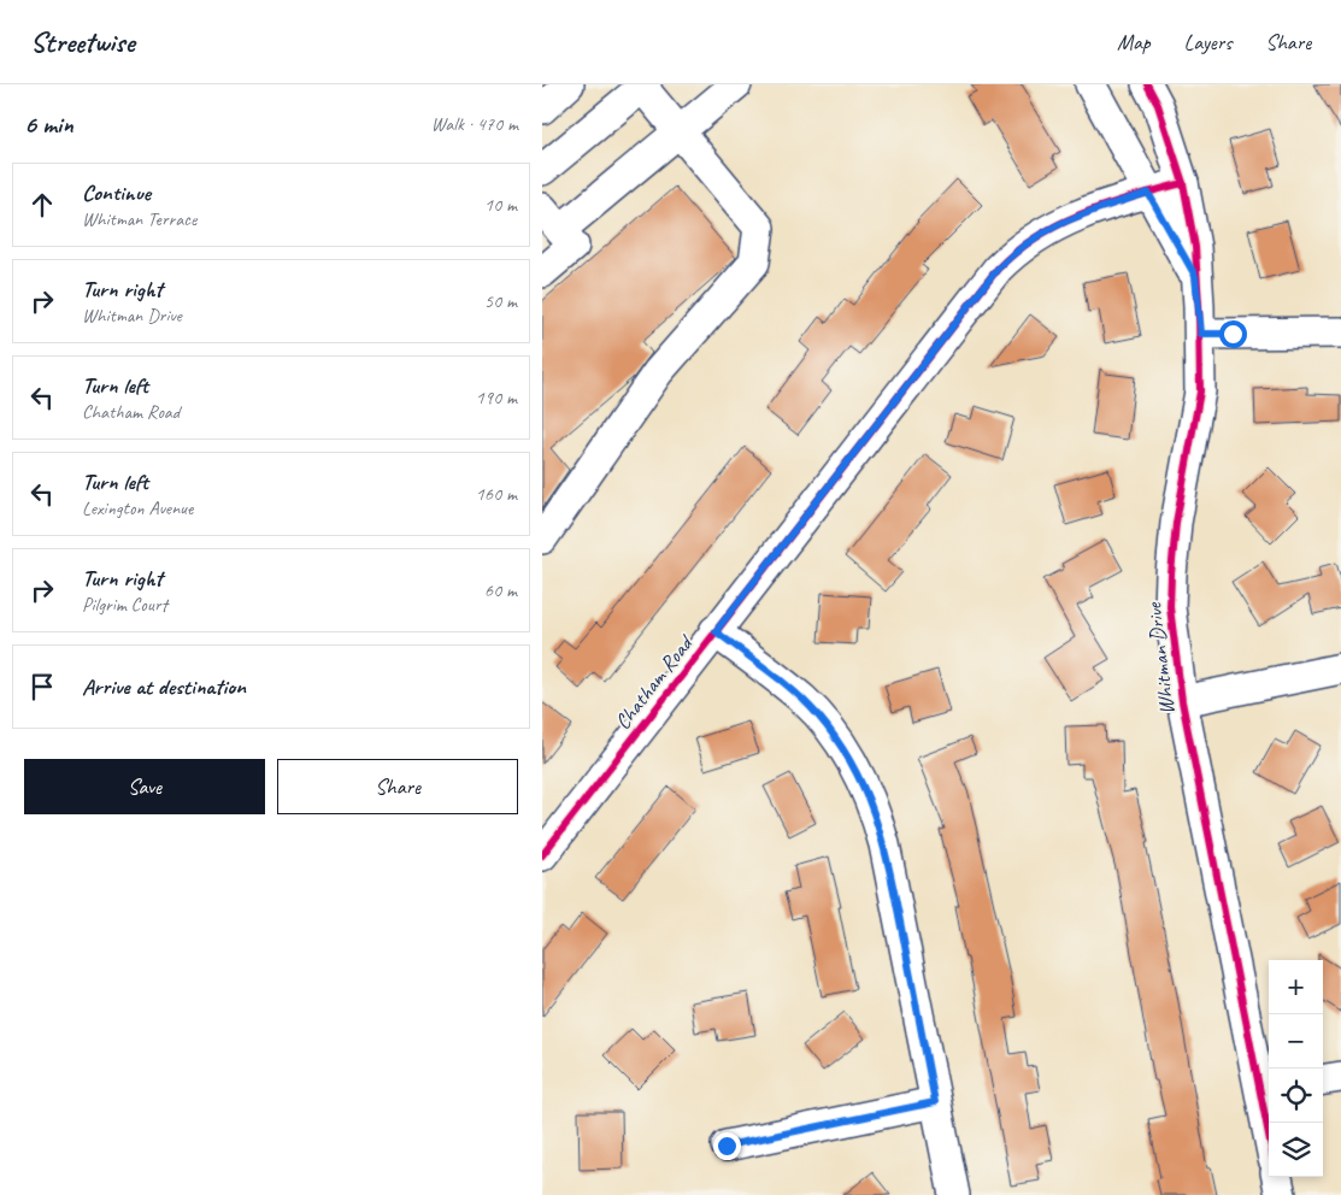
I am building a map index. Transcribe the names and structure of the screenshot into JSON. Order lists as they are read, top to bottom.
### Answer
{
  "streets": {
    "street": ["Whitman Drive", "Chatham Road"]
  },
  "crossings": [
    ["Whitman Drive", "Chatham Road"]
  ],
  "page": {
    "header": "Streetwise",
    "nav": ["Map", "Layers", "Share"],
    "heading": ["6 min", "Walk · 470 m"],
    "list": [
      ["Continue", "Whitman Terrace", "10 m"],
      ["Turn right", "Whitman Drive", "50 m"],
      ["Turn left", "Chatham Road", "190 m"],
      ["Turn left", "Lexington Avenue", "160 m"],
      ["Turn right", "Pilgrim Court", "60 m"],
      "Arrive at destination"
    ],
    "buttons": ["Save", "Share"],
    "map_buttons": ["+", "−"]
  }
}
